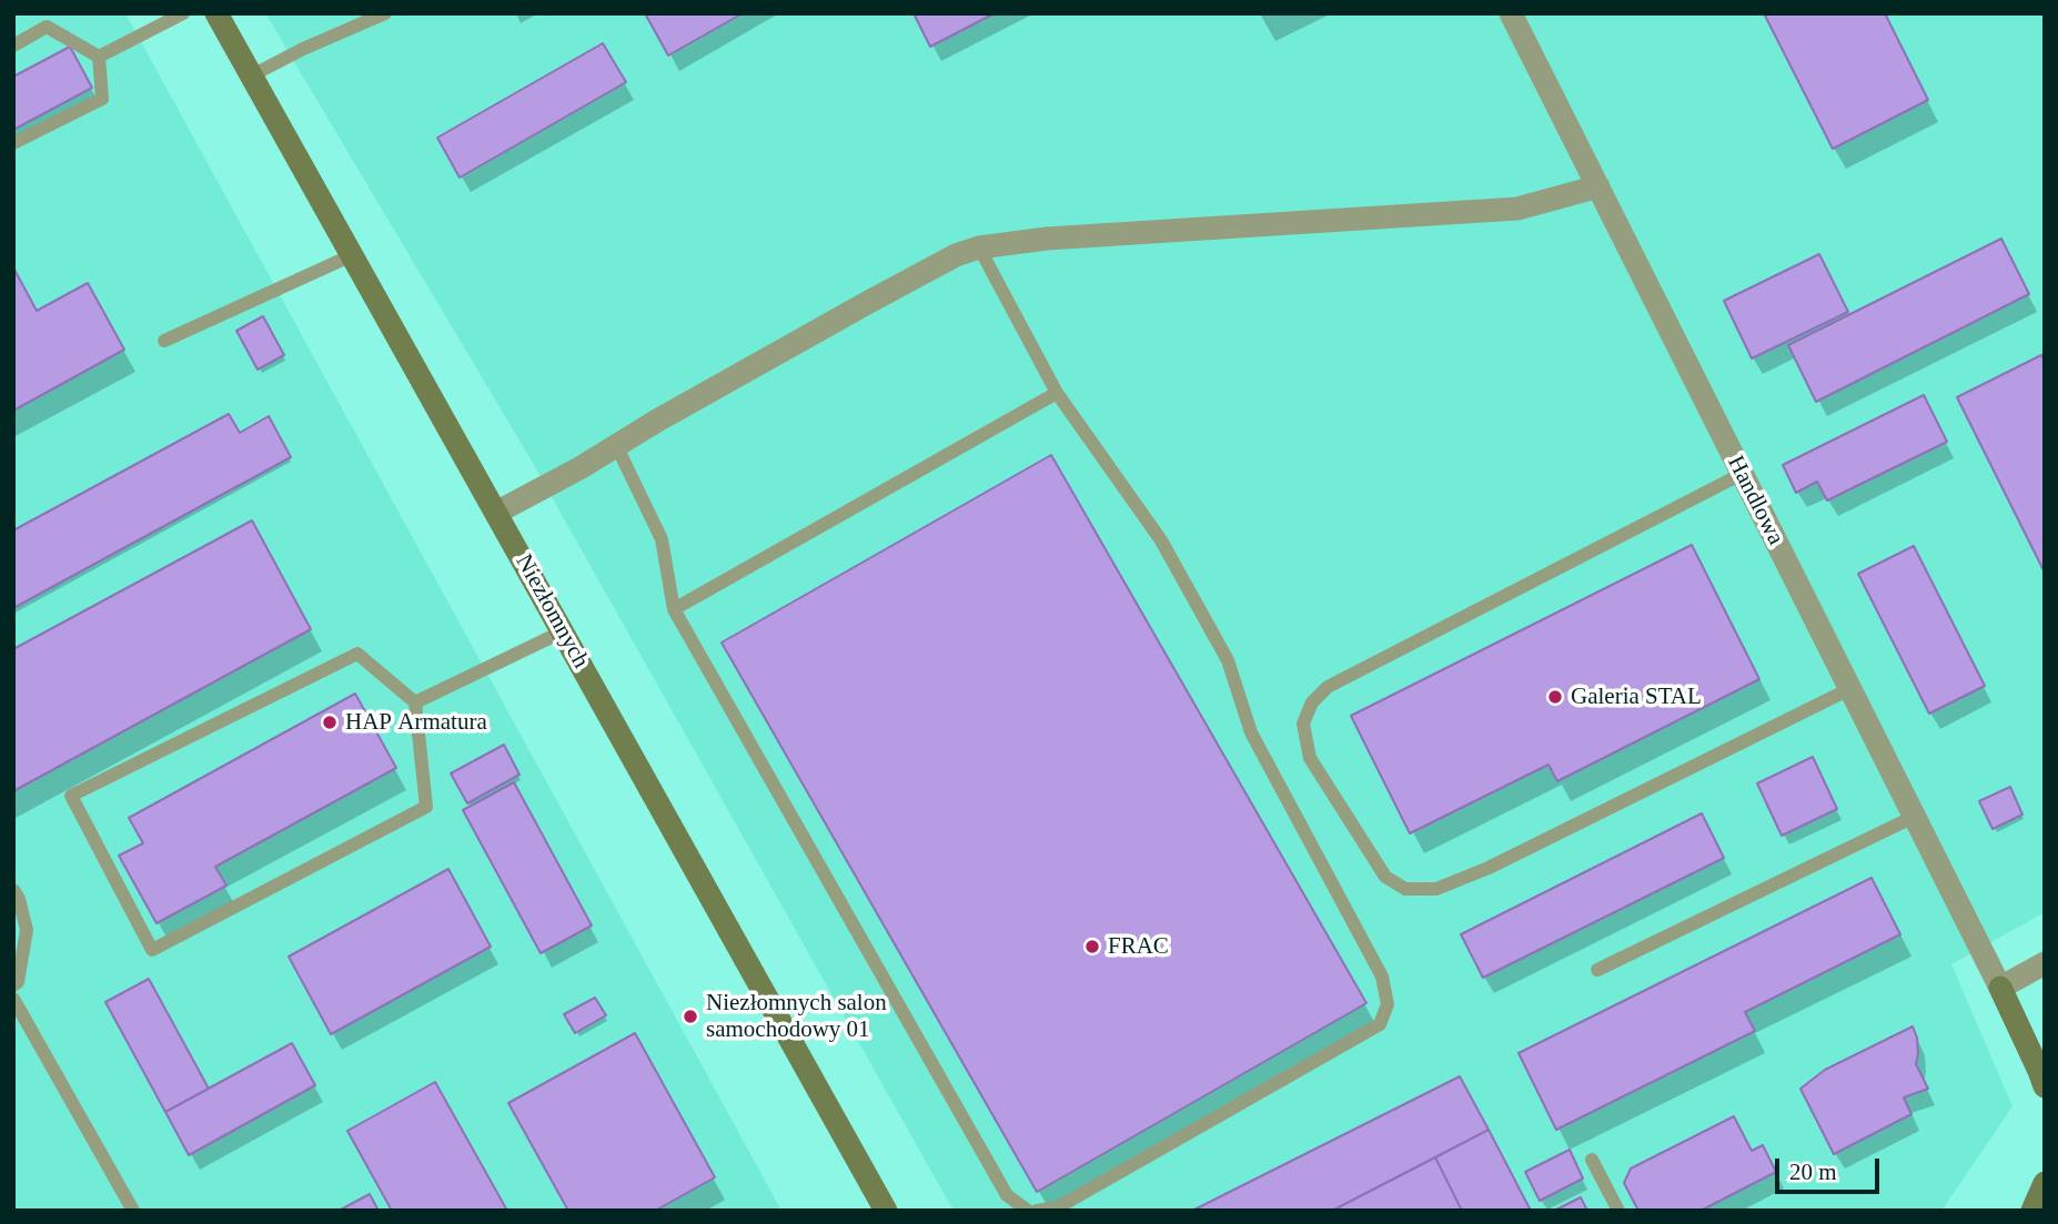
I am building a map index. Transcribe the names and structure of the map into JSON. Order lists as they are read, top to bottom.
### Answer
{
  "streets": {
    "street": ["Handlowa", "Niezłomnych"]
  },
  "places": [
    "Galeria STAL",
    "HAP Armatura",
    "FRAC",
    "Niezłomnych salon samochodowy 01"
  ],
  "scale_bar": "20 m"
}
